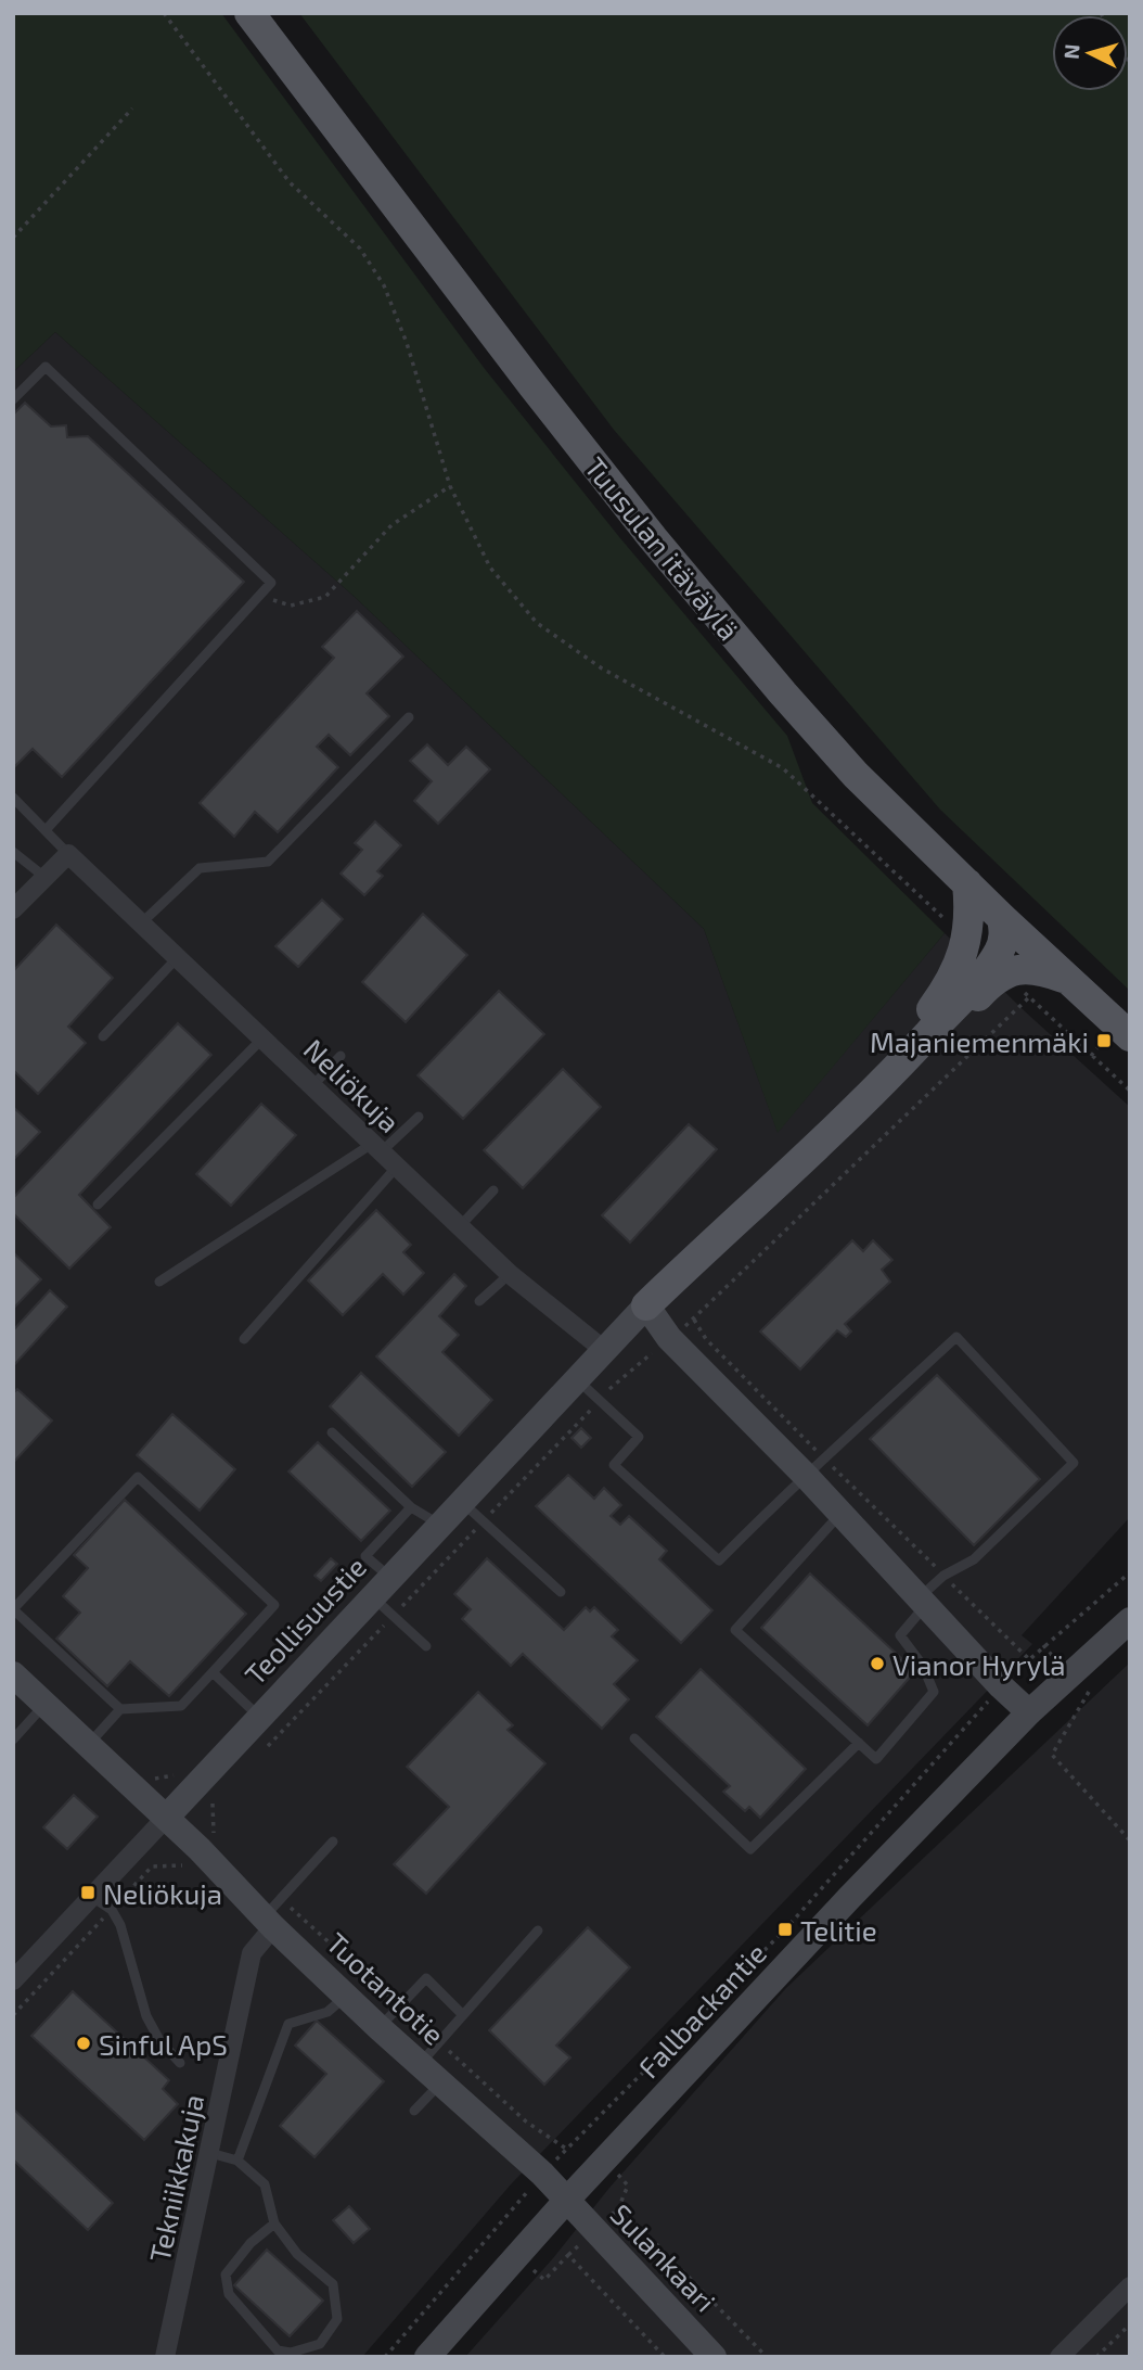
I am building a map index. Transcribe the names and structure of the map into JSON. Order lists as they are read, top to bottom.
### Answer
{
  "streets": {
    "main road": ["Tuusulan itäväylä"],
    "street": [
      "Neliökuja",
      "Teollisuustie",
      "Tuotantotie",
      "Fallbackantie",
      "Tekniikkakuja",
      "Sulankaari"
    ]
  },
  "crossings": [
    ["Neliökuja", "Teollisuustie"],
    ["Teollisuustie", "Tuotantotie"],
    ["Tuotantotie", "Fallbackantie"],
    ["Tuotantotie", "Tekniikkakuja"],
    ["Tuotantotie", "Sulankaari"],
    ["Fallbackantie", "Sulankaari"]
  ],
  "places": {
    "transit": ["Majaniemenmäki", "Neliökuja", "Telitie"],
    "other": ["Vianor Hyrylä", "Sinful ApS"]
  },
  "north": "left"
}
